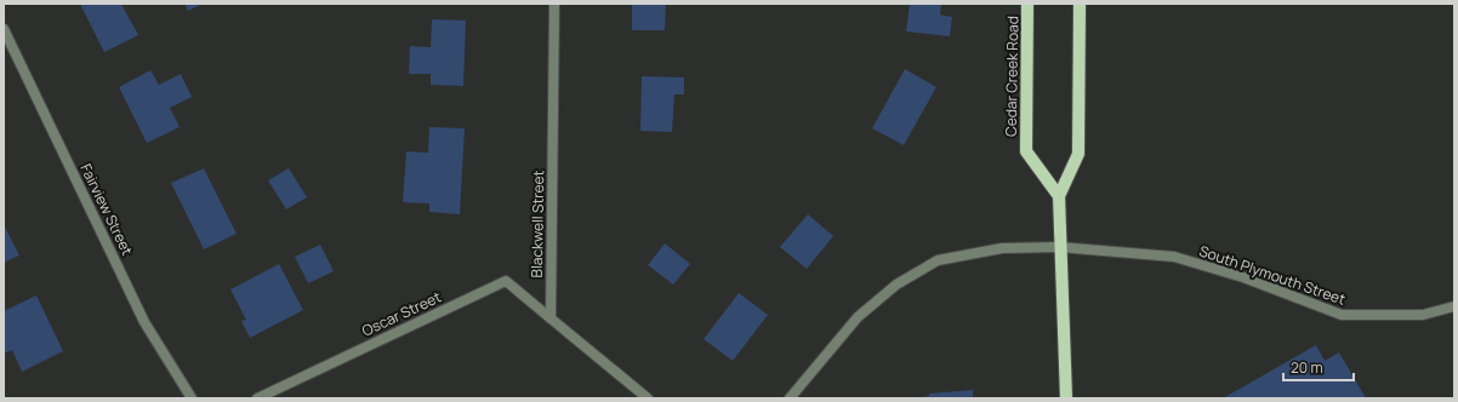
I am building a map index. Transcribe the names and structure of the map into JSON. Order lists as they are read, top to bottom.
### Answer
{
  "streets": {
    "main road": ["Cedar Creek Road"],
    "street": [
      "Fairview Street",
      "Blackwell Street",
      "South Plymouth Street",
      "Oscar Street"
    ]
  },
  "crossings": [
    ["Blackwell Street", "Oscar Street"]
  ],
  "scale_bar": "20 m"
}
